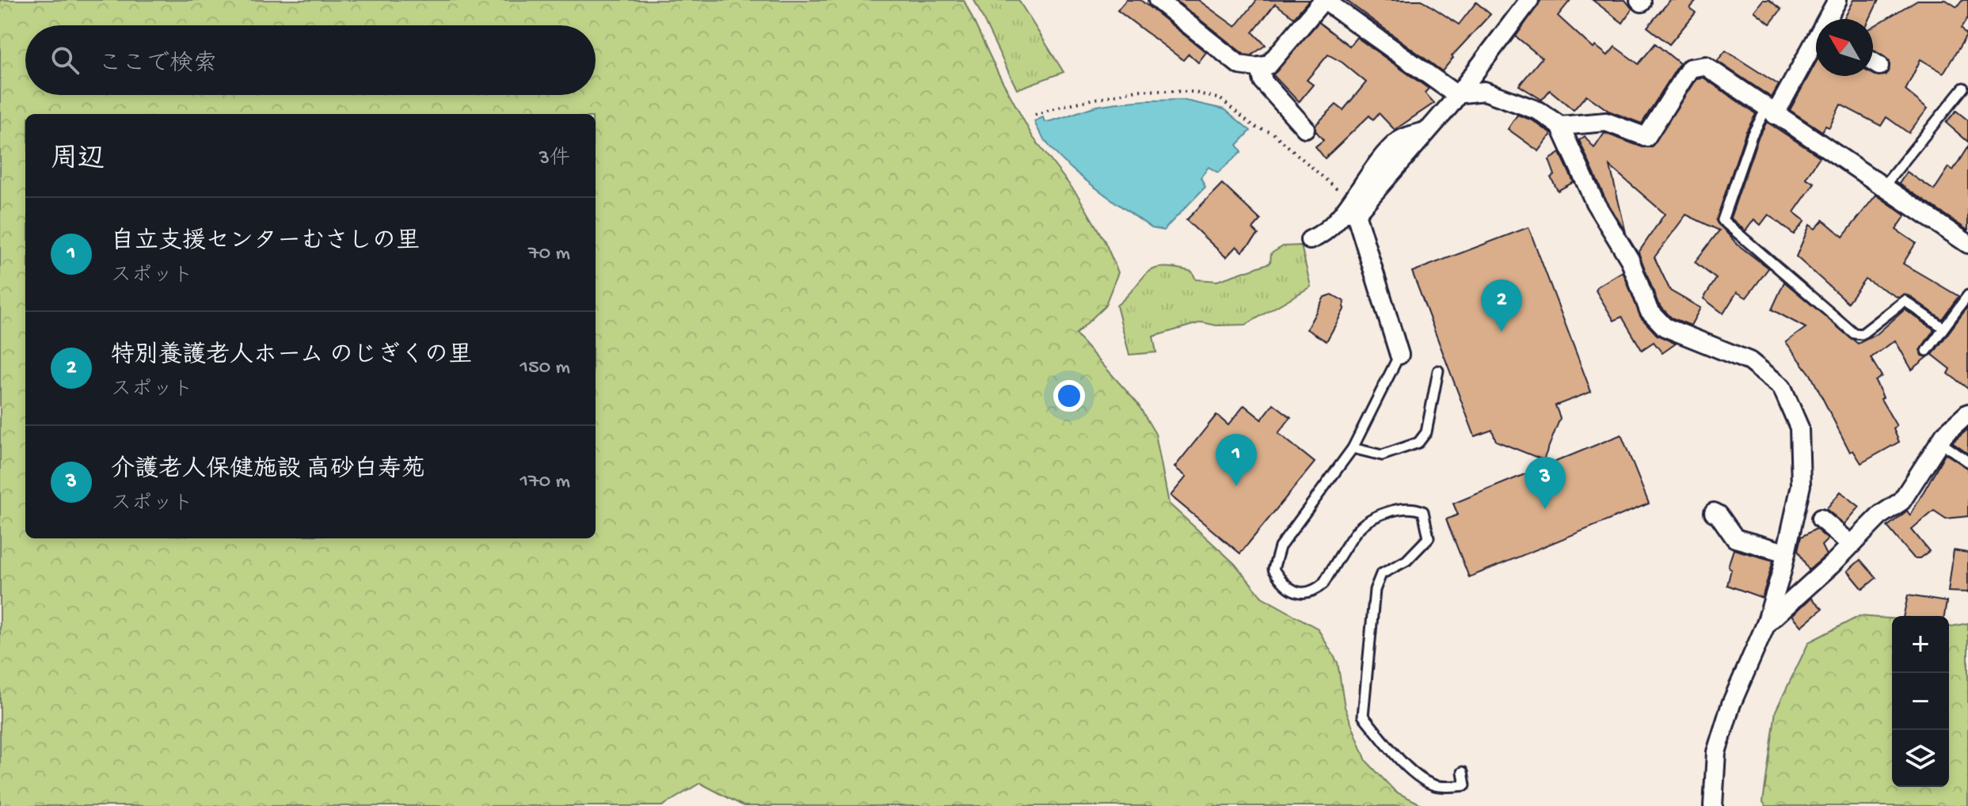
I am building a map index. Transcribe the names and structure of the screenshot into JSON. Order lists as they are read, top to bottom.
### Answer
{
  "north": "top left",
  "page": {
    "search": "ここで検索",
    "heading": ["周辺", "3件"],
    "list": [
      {
        "mark": "1",
        "name": "自立支援センターむさしの里",
        "note": "スポット",
        "value": "70 m"
      },
      {
        "mark": "2",
        "name": "特別養護老人ホーム のじぎくの里",
        "note": "スポット",
        "value": "150 m"
      },
      {
        "mark": "3",
        "name": "介護老人保健施設 高砂白寿苑",
        "note": "スポット",
        "value": "170 m"
      }
    ],
    "pins": ["2", "1", "3"],
    "map_buttons": ["+", "−"]
  }
}
